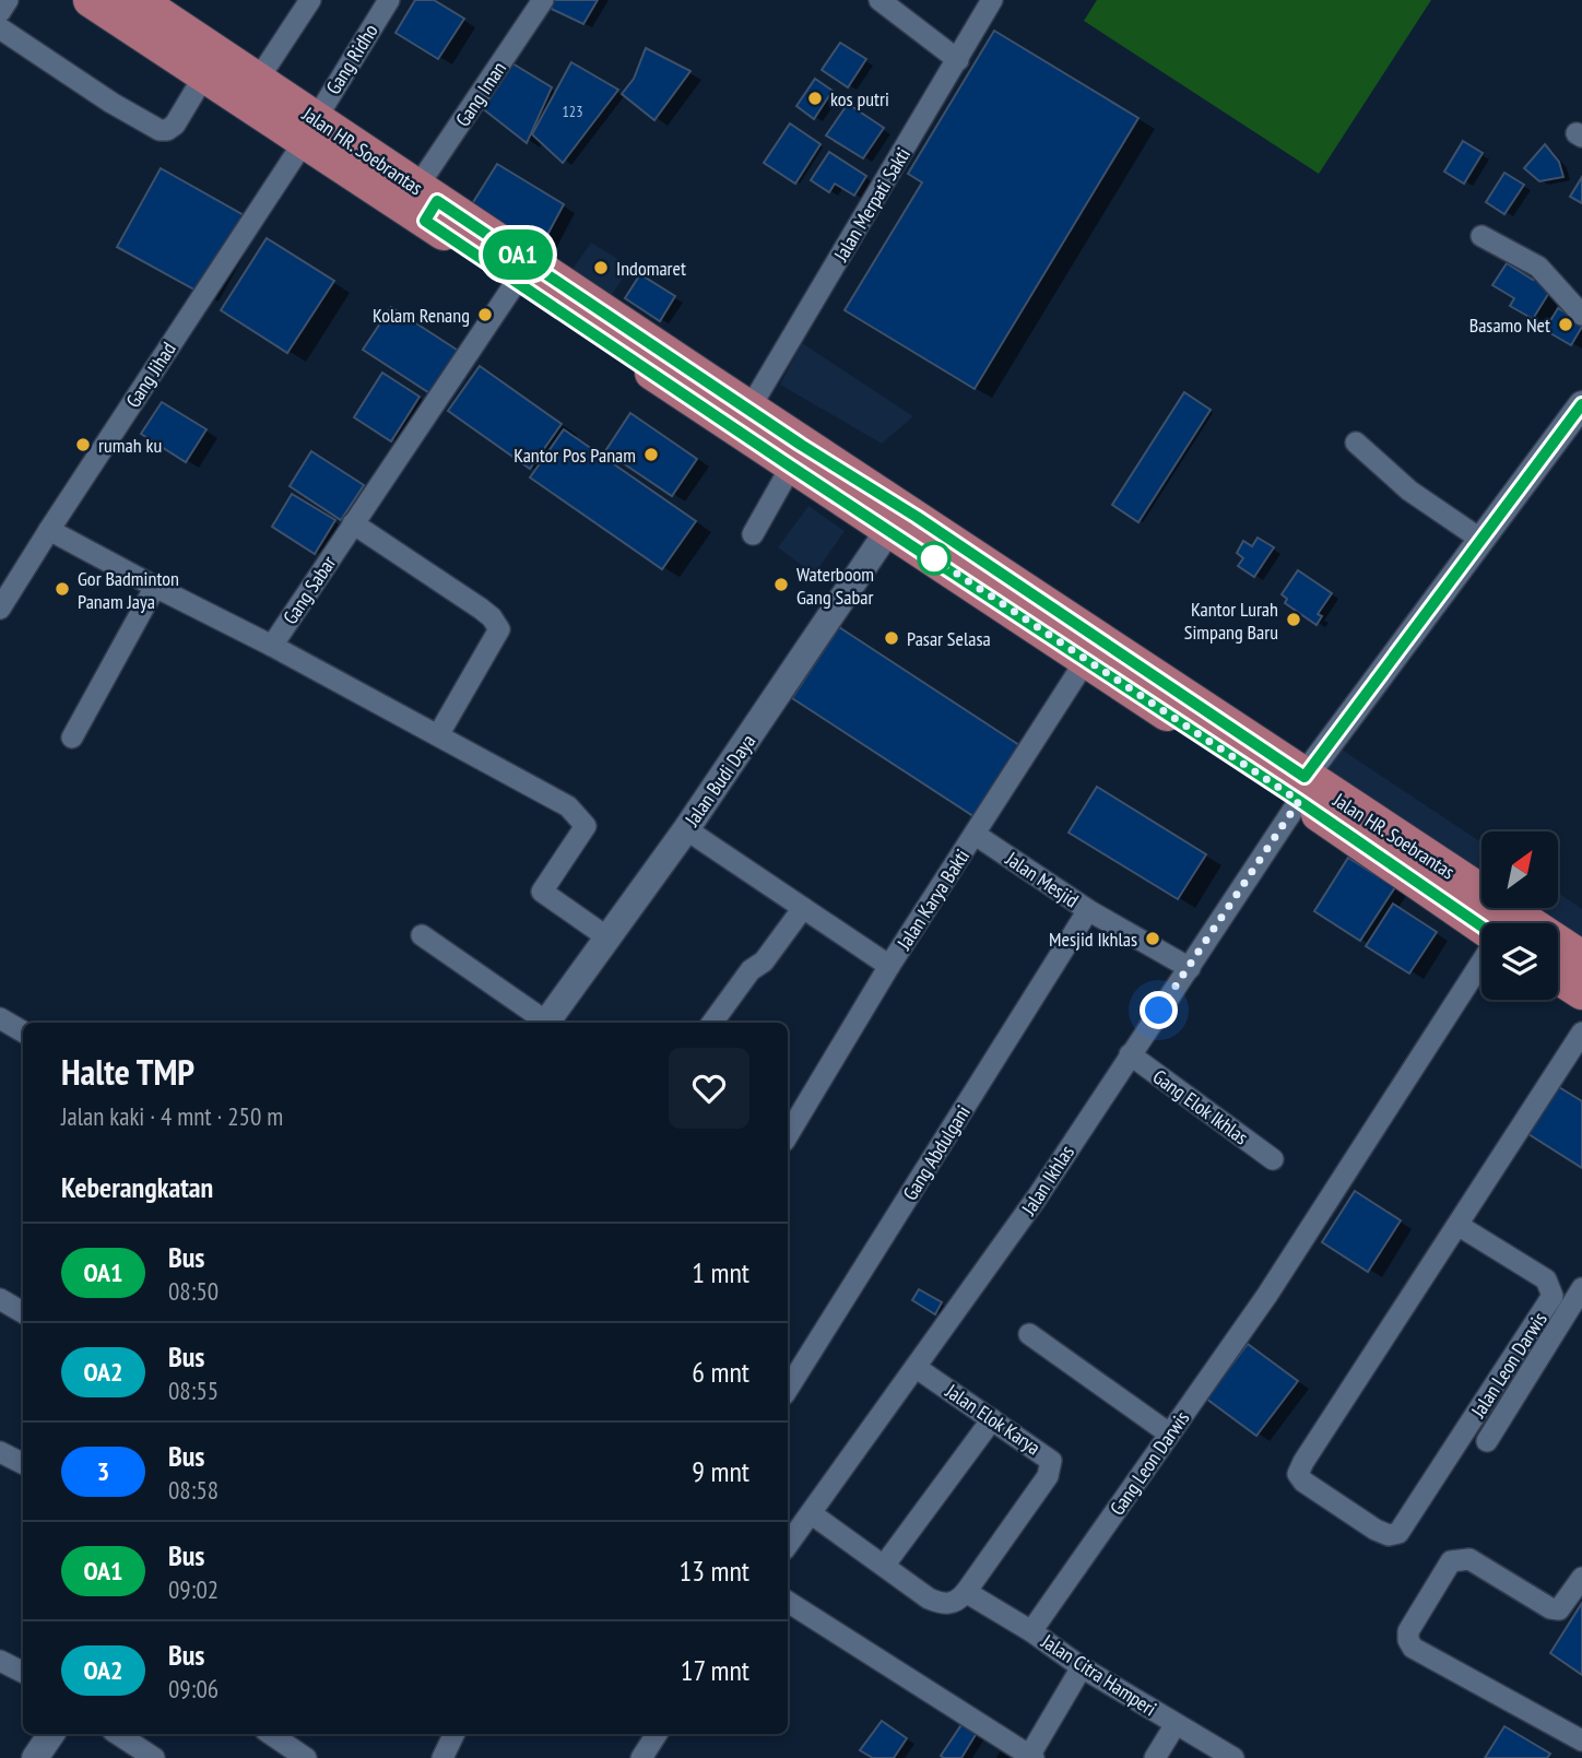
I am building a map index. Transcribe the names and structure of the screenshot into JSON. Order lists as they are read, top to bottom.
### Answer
{
  "streets": {
    "main road": ["Jalan HR. Soebrantas"],
    "street": [
      "Gang Ridho",
      "Gang Iman",
      "Jalan Merpati Sakti",
      "Gang Jihad",
      "Gang Sabar",
      "Jalan Budi Daya",
      "Jalan Mesjid",
      "Jalan Karya Bakti",
      "Gang Elok Ikhlas",
      "Gang Abdulgani",
      "Jalan Ikhlas",
      "Jalan Leon Darwis",
      "Jalan Elok Karya",
      "Gang Leon Darwis",
      "Jalan Citra Hamperi"
    ]
  },
  "crossings": [
    ["Gang Ridho", "Jalan HR. Soebrantas"],
    ["Gang Ridho", "Gang Jihad"],
    ["Gang Iman", "Jalan HR. Soebrantas"],
    ["Jalan HR. Soebrantas", "Jalan Merpati Sakti"],
    ["Jalan HR. Soebrantas", "Gang Jihad"],
    ["Jalan HR. Soebrantas", "Gang Sabar"],
    ["Jalan HR. Soebrantas", "Jalan Budi Daya"],
    ["Jalan HR. Soebrantas", "Jalan Karya Bakti"],
    ["Jalan HR. Soebrantas", "Jalan Ikhlas"],
    ["Jalan Mesjid", "Jalan Karya Bakti"],
    ["Jalan Mesjid", "Gang Abdulgani"],
    ["Jalan Mesjid", "Jalan Ikhlas"],
    ["Gang Elok Ikhlas", "Jalan Ikhlas"],
    ["Jalan Ikhlas", "Jalan Elok Karya"],
    ["Jalan Elok Karya", "Jalan Citra Hamperi"],
    ["Gang Leon Darwis", "Jalan Citra Hamperi"]
  ],
  "places": [
    "kos putri",
    "Indomaret",
    "Kolam Renang",
    "Basamo Net",
    "rumah ku",
    "Kantor Pos Panam",
    "Waterboom Gang Sabar",
    "Gor Badminton Panam Jaya",
    "Kantor Lurah Simpang Baru",
    "Pasar Selasa",
    "Mesjid Ikhlas"
  ],
  "lines": ["bus line OA1"],
  "house_numbers": ["123"],
  "north": "top right",
  "page": {
    "on_map": "OA1",
    "heading": [
      ["Halte TMP", "Jalan kaki · 4 mnt · 250 m"],
      "Keberangkatan"
    ],
    "list": [
      {
        "mark": "OA1",
        "name": "Bus",
        "note": "08:50",
        "value": "1 mnt"
      },
      {
        "mark": "OA2",
        "name": "Bus",
        "note": "08:55",
        "value": "6 mnt"
      },
      {
        "mark": "3",
        "name": "Bus",
        "note": "08:58",
        "value": "9 mnt"
      },
      {
        "mark": "OA1",
        "name": "Bus",
        "note": "09:02",
        "value": "13 mnt"
      },
      {
        "mark": "OA2",
        "name": "Bus",
        "note": "09:06",
        "value": "17 mnt"
      }
    ]
  }
}
